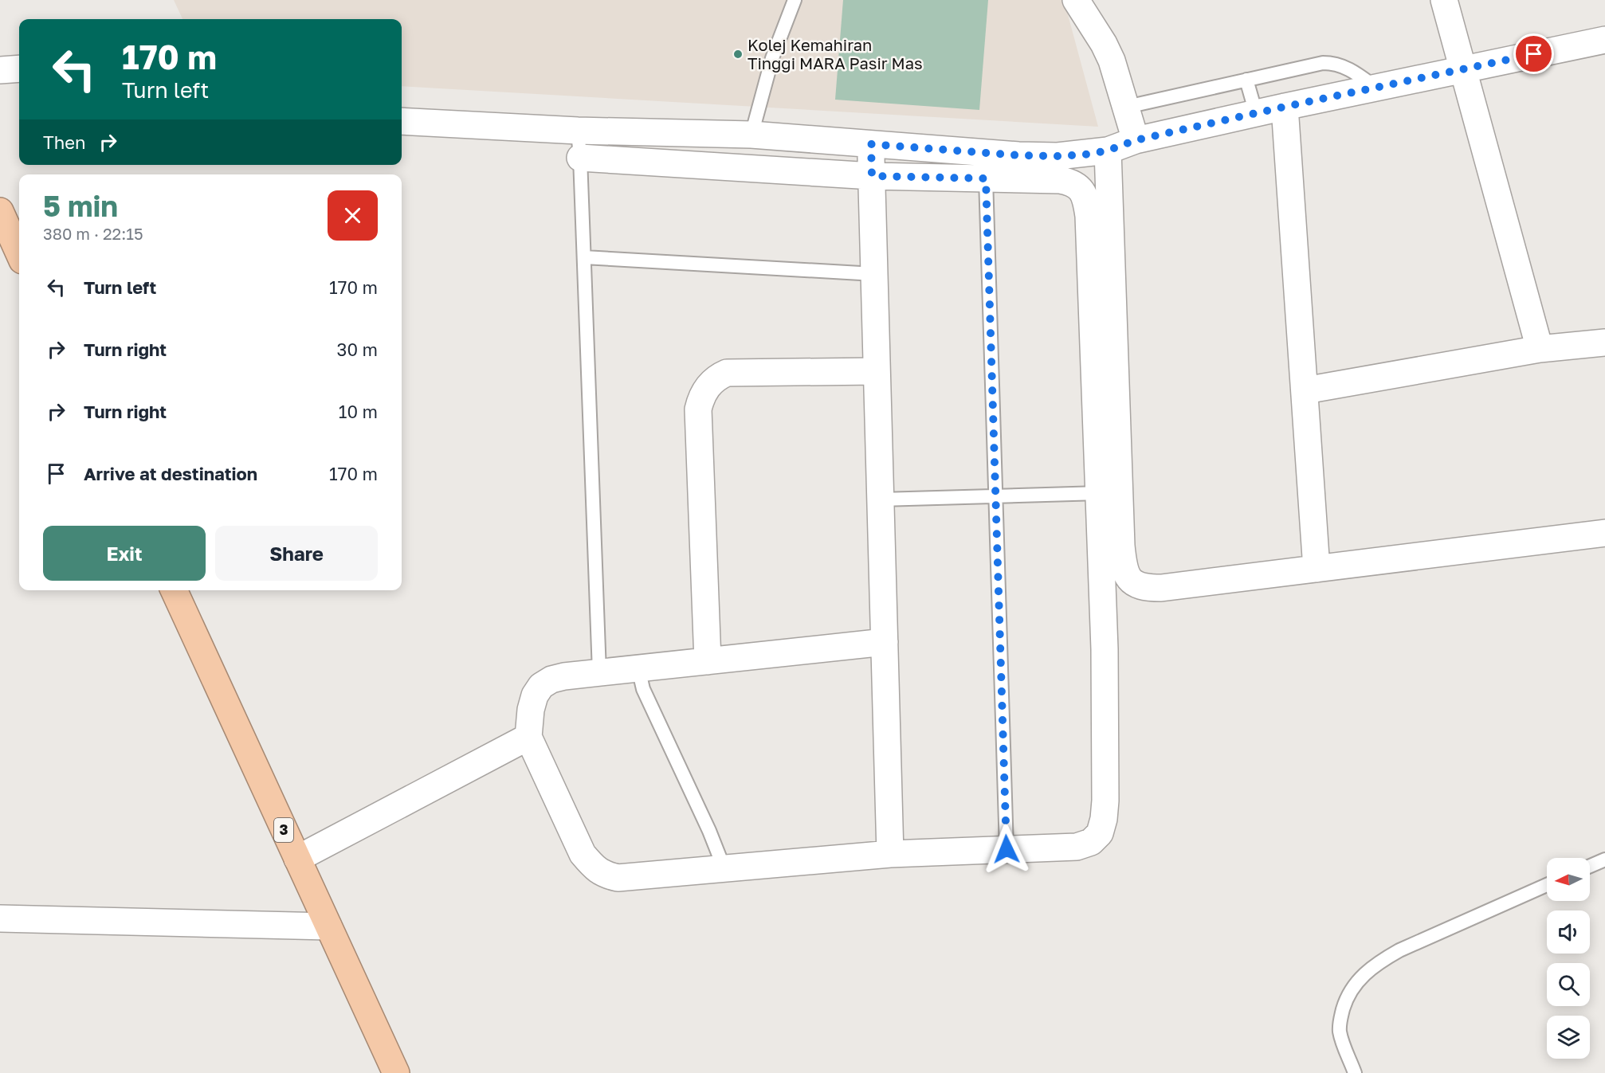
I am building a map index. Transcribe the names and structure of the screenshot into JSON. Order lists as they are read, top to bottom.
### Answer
{
  "streets": {
    "highway": ["3"]
  },
  "places": ["Kolej Kemahiran Tinggi MARA Pasir Mas"],
  "north": "left",
  "page": {
    "turn": ["170 m", "Turn left"],
    "then": "Then",
    "heading": ["5 min", "380 m · 22:15"],
    "list": [
      {
        "name": "Turn left",
        "value": "170 m"
      },
      {
        "name": "Turn right",
        "value": "30 m"
      },
      {
        "name": "Turn right",
        "value": "10 m"
      },
      {
        "name": "Arrive at destination",
        "value": "170 m"
      }
    ],
    "buttons": ["Exit", "Share"]
  }
}
